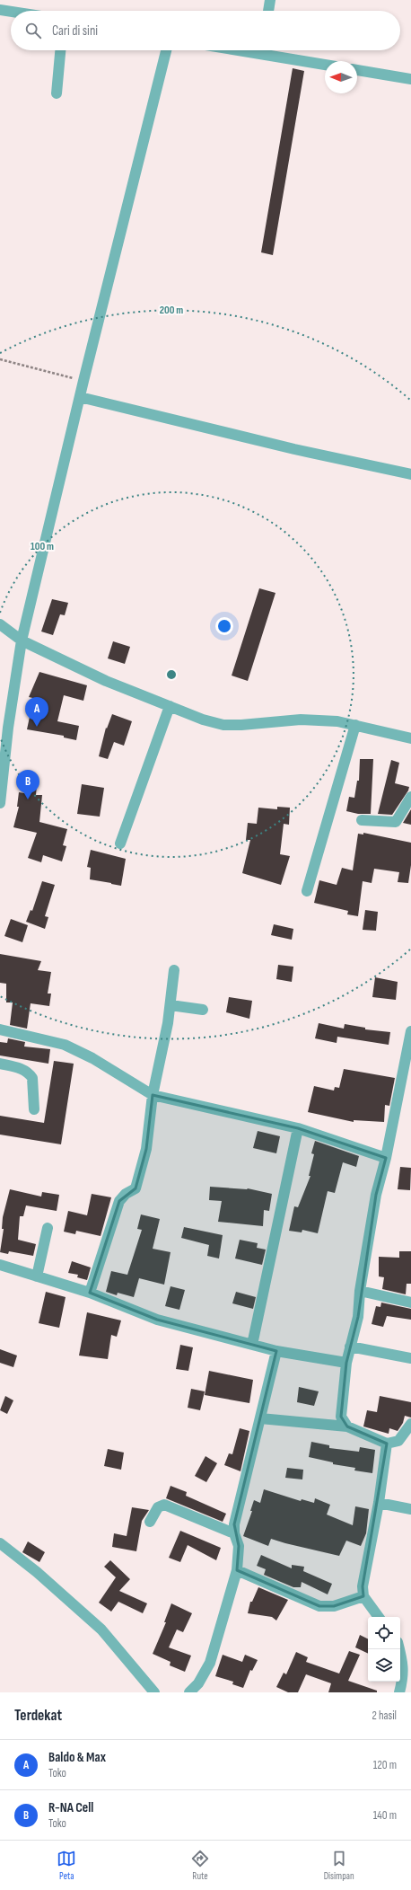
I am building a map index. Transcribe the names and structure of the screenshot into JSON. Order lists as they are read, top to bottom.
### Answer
{
  "north": "left",
  "page": {
    "search": "Cari di sini",
    "pins": ["A", "B"],
    "heading": ["Terdekat", "2 hasil"],
    "list": [
      {
        "mark": "A",
        "name": "Baldo & Max",
        "note": "Toko",
        "value": "120 m"
      },
      {
        "mark": "B",
        "name": "R-NA Cell",
        "note": "Toko",
        "value": "140 m"
      }
    ],
    "nav": ["Peta", "Rute", "Disimpan"]
  },
  "rings": ["200 m", "100 m"]
}
